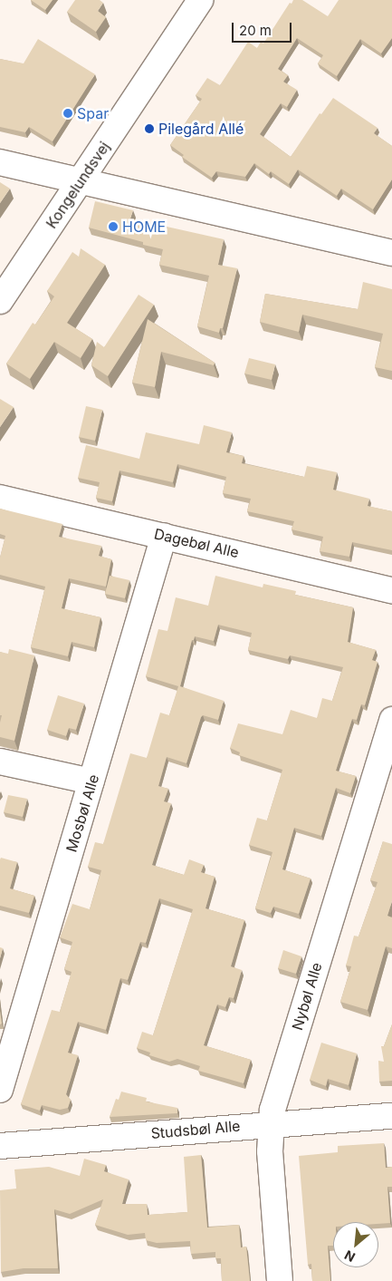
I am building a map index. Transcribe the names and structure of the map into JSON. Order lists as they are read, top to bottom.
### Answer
{
  "streets": {
    "street": [
      "Kongelundsvej",
      "Dagebøl Alle",
      "Mosbøl Alle",
      "Nybøl Alle",
      "Studsbøl Alle"
    ]
  },
  "crossings": [
    ["Dagebøl Alle", "Mosbøl Alle"],
    ["Nybøl Alle", "Studsbøl Alle"]
  ],
  "places": ["Spar", "Pilegård Allé", "HOME"],
  "scale_bar": "20 m",
  "north": "bottom left"
}
